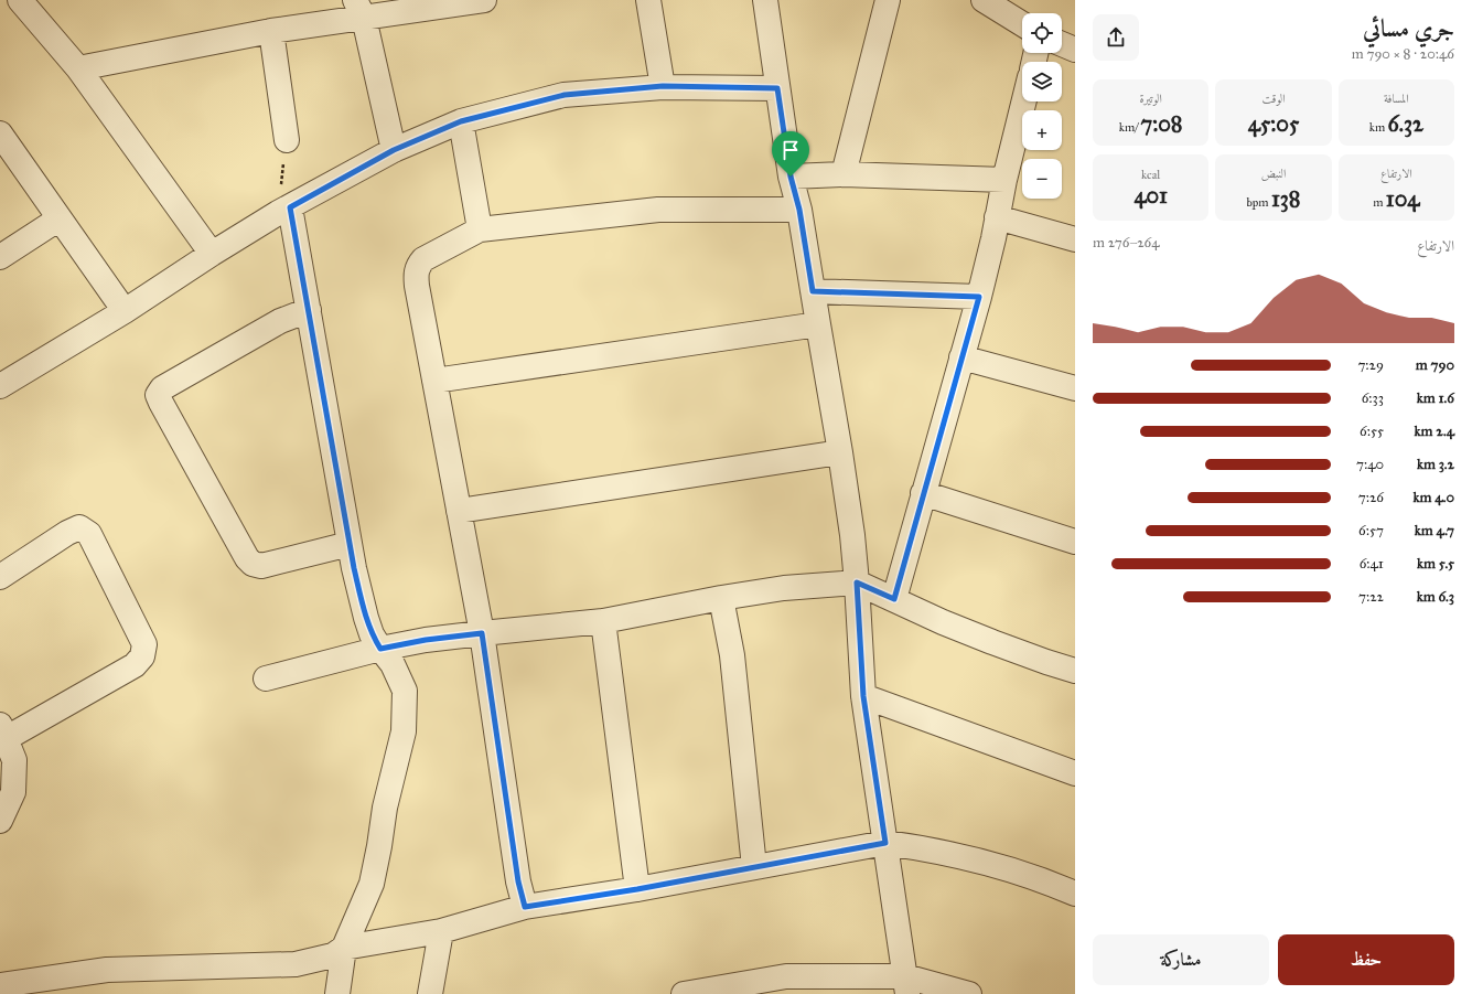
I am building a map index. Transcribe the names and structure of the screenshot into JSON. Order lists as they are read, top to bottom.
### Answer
{
  "page": {
    "heading": ["جري مسائي", "20:46 · 8 × 790 m"],
    "map_buttons": ["+", "−"],
    "stats": [
      ["المسافة", "6.32 km"],
      ["الوقت", "45:05"],
      ["الوتيرة", "7:08 /km"],
      ["الارتفاع", "104 m"],
      ["النبض", "138 bpm"],
      ["kcal", "401"]
    ],
    "chart": ["الارتفاع", "264–276 m"],
    "list": [
      {
        "name": "790 m",
        "note": "7:29"
      },
      {
        "name": "1.6 km",
        "note": "6:33"
      },
      {
        "name": "2.4 km",
        "note": "6:55"
      },
      {
        "name": "3.2 km",
        "note": "7:40"
      },
      {
        "name": "4.0 km",
        "note": "7:26"
      },
      {
        "name": "4.7 km",
        "note": "6:57"
      },
      {
        "name": "5.5 km",
        "note": "6:41"
      },
      {
        "name": "6.3 km",
        "note": "7:22"
      }
    ],
    "buttons": ["حفظ", "مشاركة"]
  }
}
